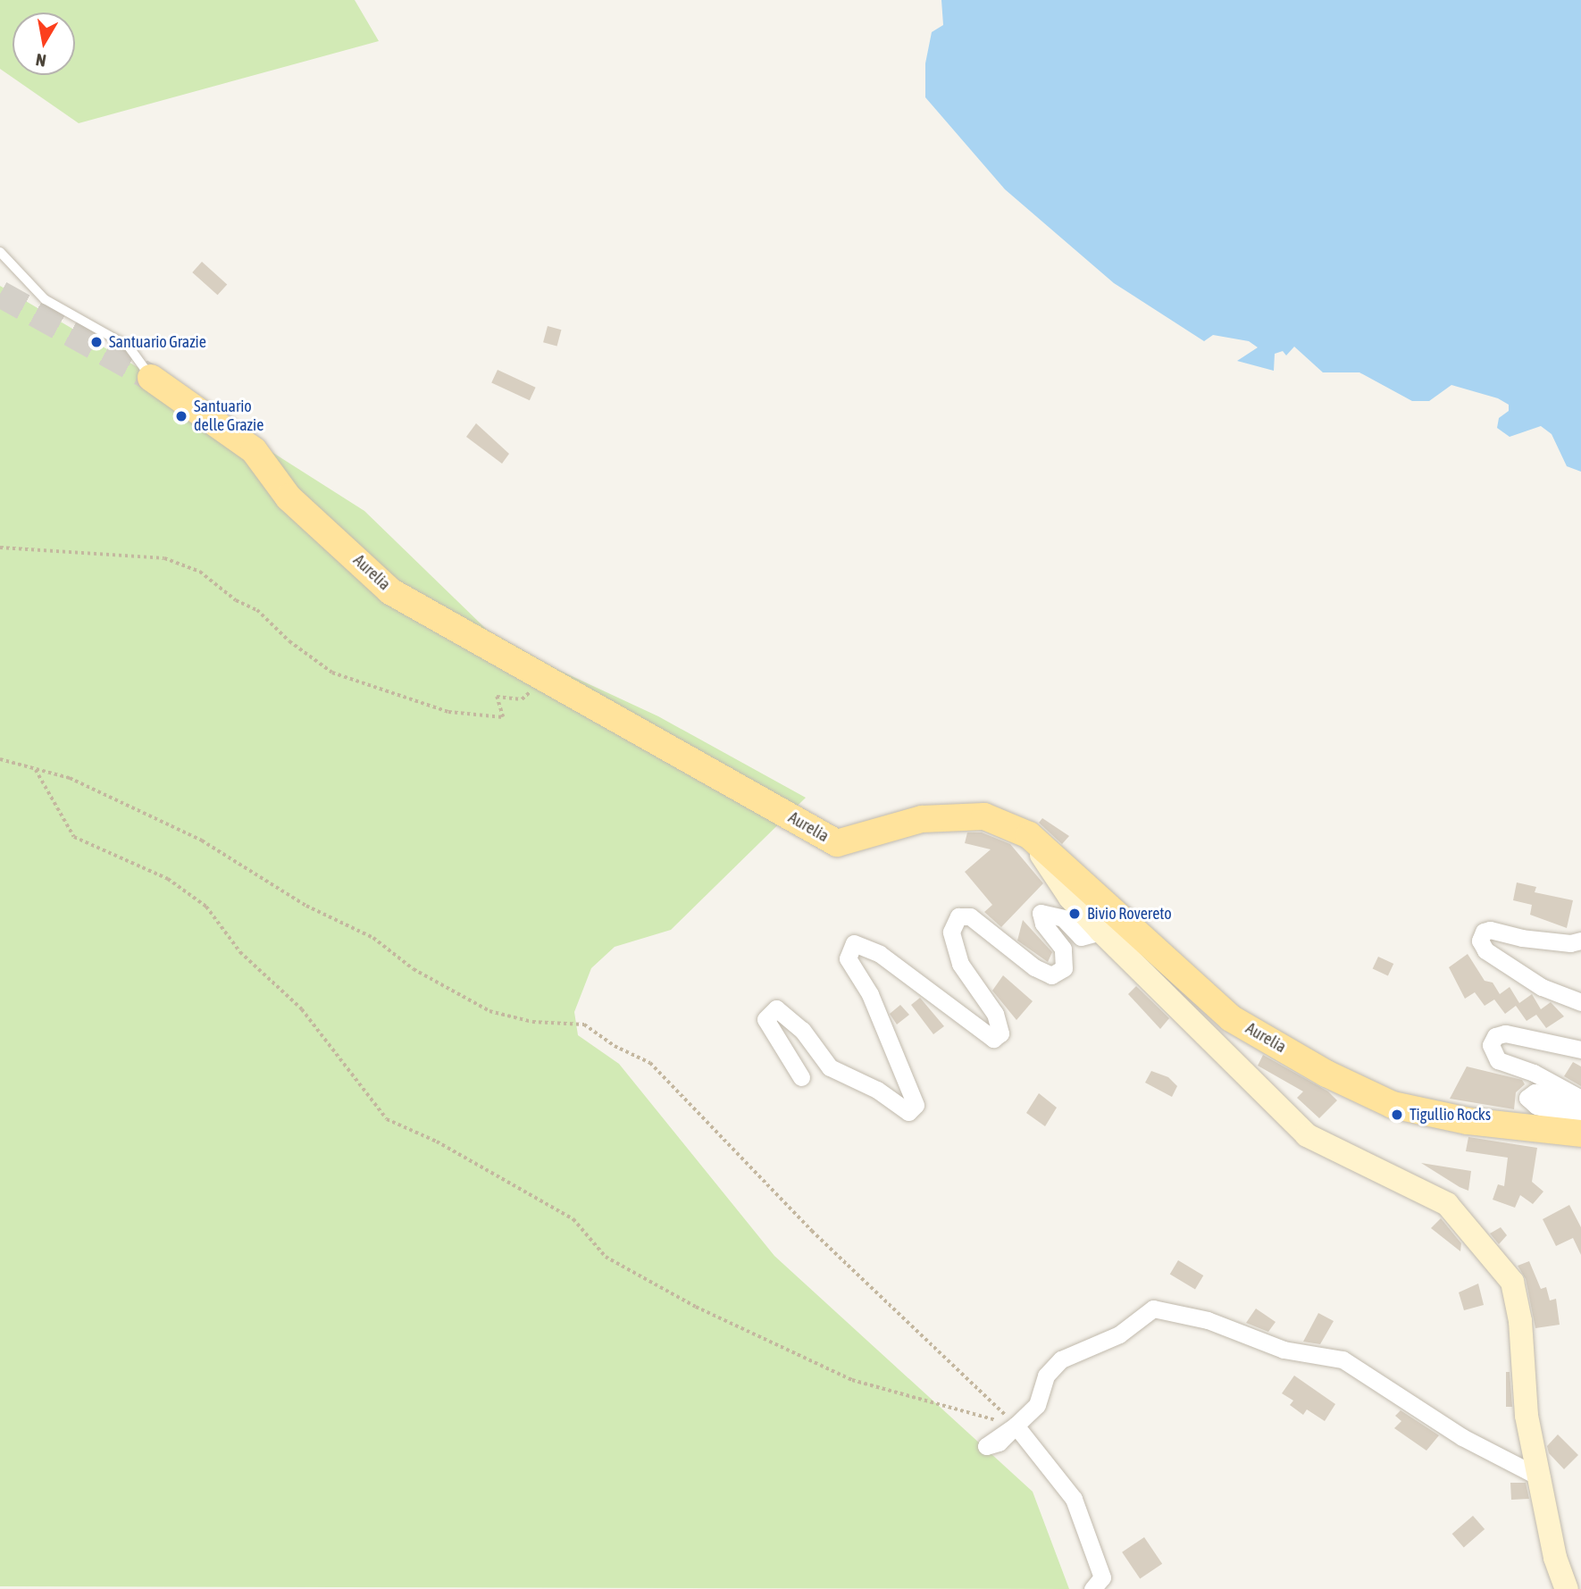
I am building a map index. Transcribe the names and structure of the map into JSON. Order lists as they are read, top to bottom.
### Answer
{
  "streets": {
    "main road": ["Aurelia"]
  },
  "places": [
    "Santuario Grazie",
    "Santuario delle Grazie",
    "Bivio Rovereto",
    "Tigullio Rocks"
  ],
  "north": "bottom"
}
